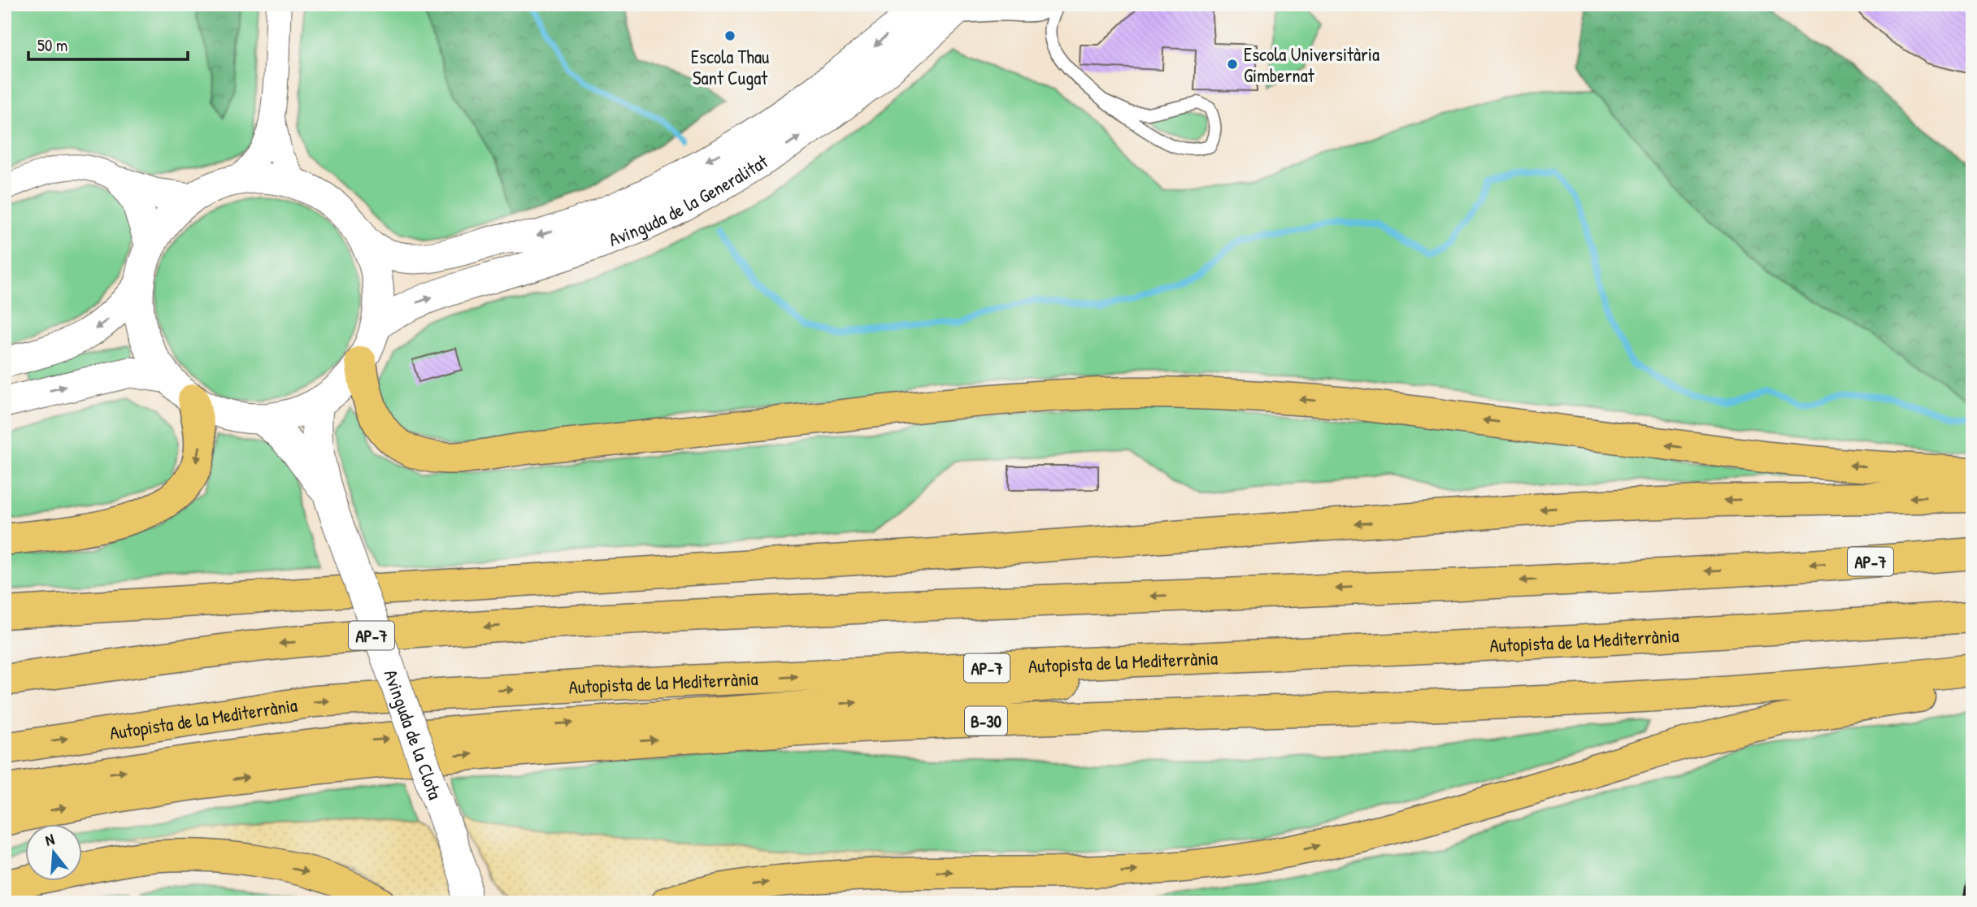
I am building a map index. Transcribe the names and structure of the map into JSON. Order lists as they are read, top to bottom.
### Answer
{
  "streets": {
    "highway": ["AP-7", "Autopista de la Mediterrània", "B-30"],
    "street": ["Avinguda de la Generalitat", "Avinguda de la Clota"]
  },
  "places": ["Escola Thau Sant Cugat", "Escola Universitària Gimbernat"],
  "scale_bar": "50 m",
  "north": "top"
}
